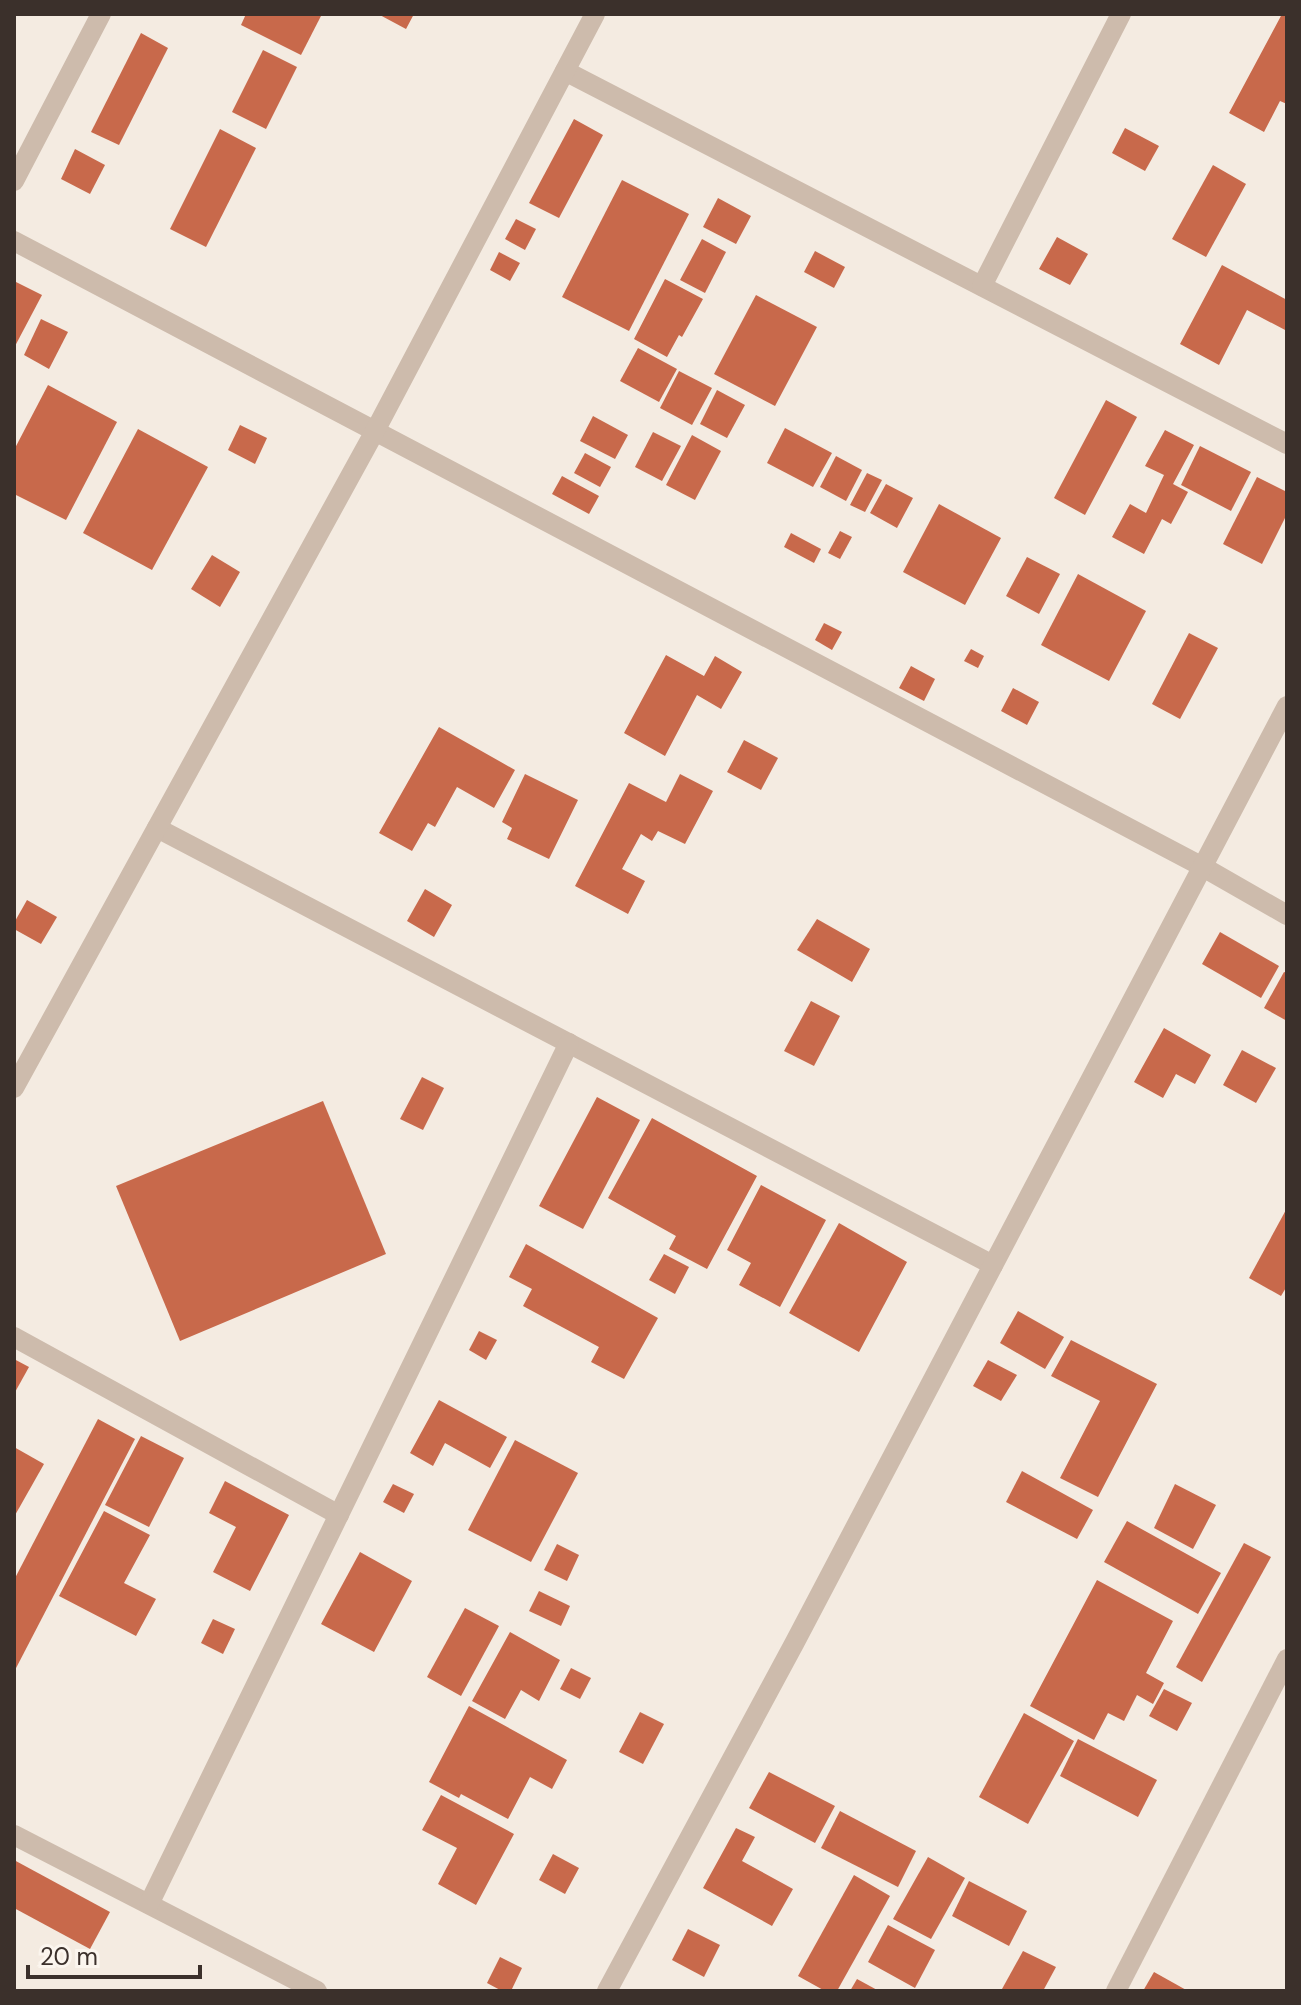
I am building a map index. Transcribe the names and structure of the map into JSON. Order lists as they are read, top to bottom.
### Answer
{
  "scale_bar": "20 m"
}
